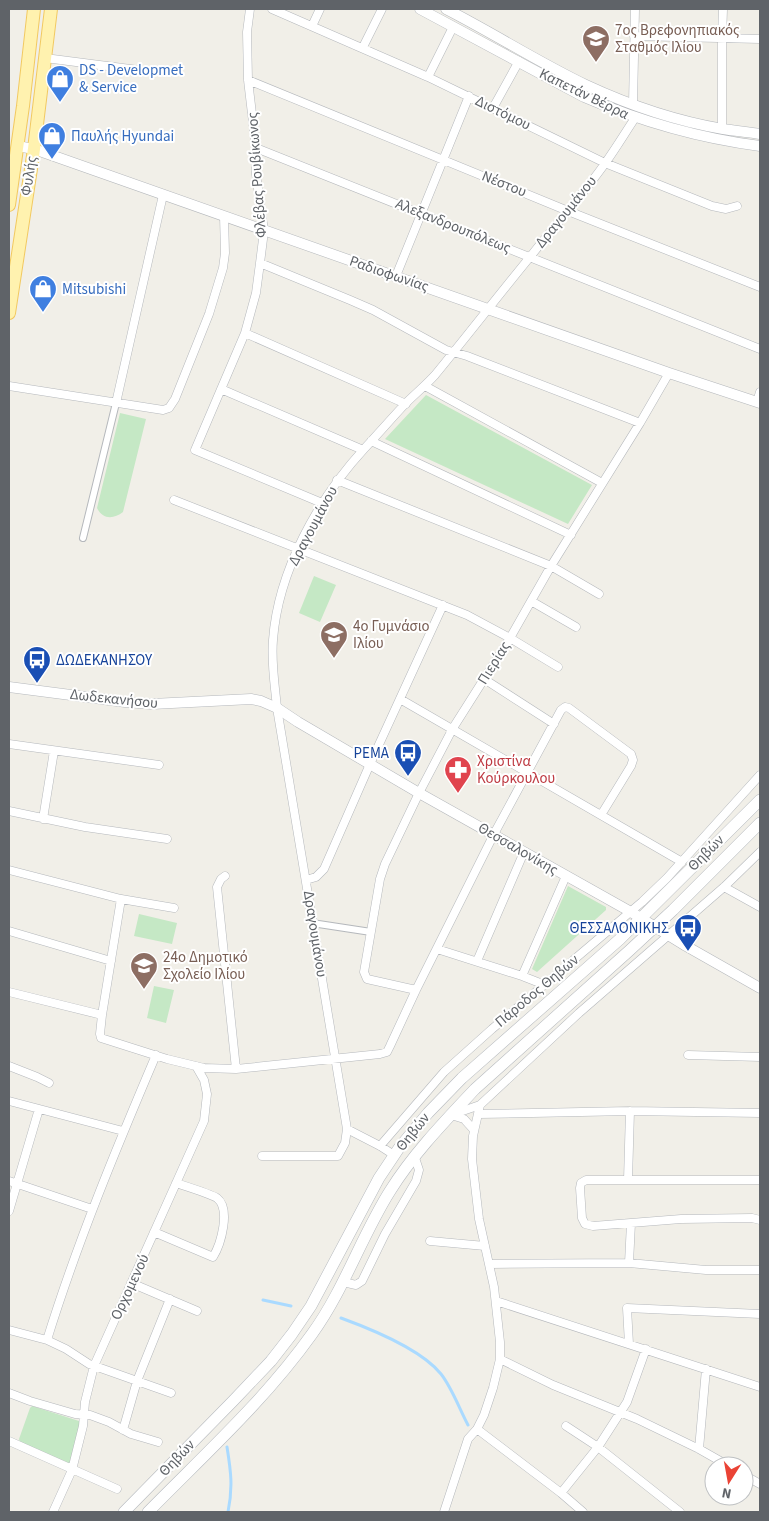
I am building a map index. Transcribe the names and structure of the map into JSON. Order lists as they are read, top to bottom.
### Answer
{
  "streets": {
    "main road": ["Φυλής", "Θηβών"],
    "street": [
      "Καπετάν Βέρρα",
      "Διστόμου",
      "Φλέβας Ρουβίκωνος",
      "Νέστου",
      "Δραγουμάνου",
      "Αλεξανδρουπόλεως",
      "Ραδιοφωνίας",
      "Πιερίας",
      "Δωδεκανήσου",
      "Θεσσαλονίκης",
      "Πάροδος Θηβών",
      "Ορχομενού"
    ]
  },
  "crossings": [
    ["Καπετάν Βέρρα", "Δραγουμάνου"],
    ["Διστόμου", "Δραγουμάνου"],
    ["Φλέβας Ρουβίκωνος", "Νέστου"],
    ["Φλέβας Ρουβίκωνος", "Δραγουμάνου"],
    ["Φλέβας Ρουβίκωνος", "Αλεξανδρουπόλεως"],
    ["Φλέβας Ρουβίκωνος", "Ραδιοφωνίας"],
    ["Φυλής", "Ραδιοφωνίας"],
    ["Νέστου", "Δραγουμάνου"],
    ["Δραγουμάνου", "Αλεξανδρουπόλεως"],
    ["Δραγουμάνου", "Ραδιοφωνίας"],
    ["Δραγουμάνου", "Δωδεκανήσου"],
    ["Δραγουμάνου", "Θεσσαλονίκης"],
    ["Ραδιοφωνίας", "Πιερίας"],
    ["Πιερίας", "Θεσσαλονίκης"],
    ["Δωδεκανήσου", "Θεσσαλονίκης"],
    ["Θεσσαλονίκης", "Θηβών"],
    ["Θεσσαλονίκης", "Πάροδος Θηβών"]
  ],
  "places": {
    "school or university": ["7ος Βρεφονηπιακός Σταθμός Ιλίου", "4ο Γυμνάσιο Ιλίου", "24ο Δημοτικό Σχολείο Ιλίου"],
    "shop": ["DS - Developmet & Service", "Παυλής Hyundai", "Mitsubishi"],
    "bus stop": ["ΔΩΔΕΚΑΝΗΣΟΥ", "ΡΕΜΑ", "ΘΕΣΣΑΛΟΝΙΚΗΣ"],
    "pharmacy": ["Χριστίνα Κούρκουλου"]
  },
  "north": "bottom"
}
